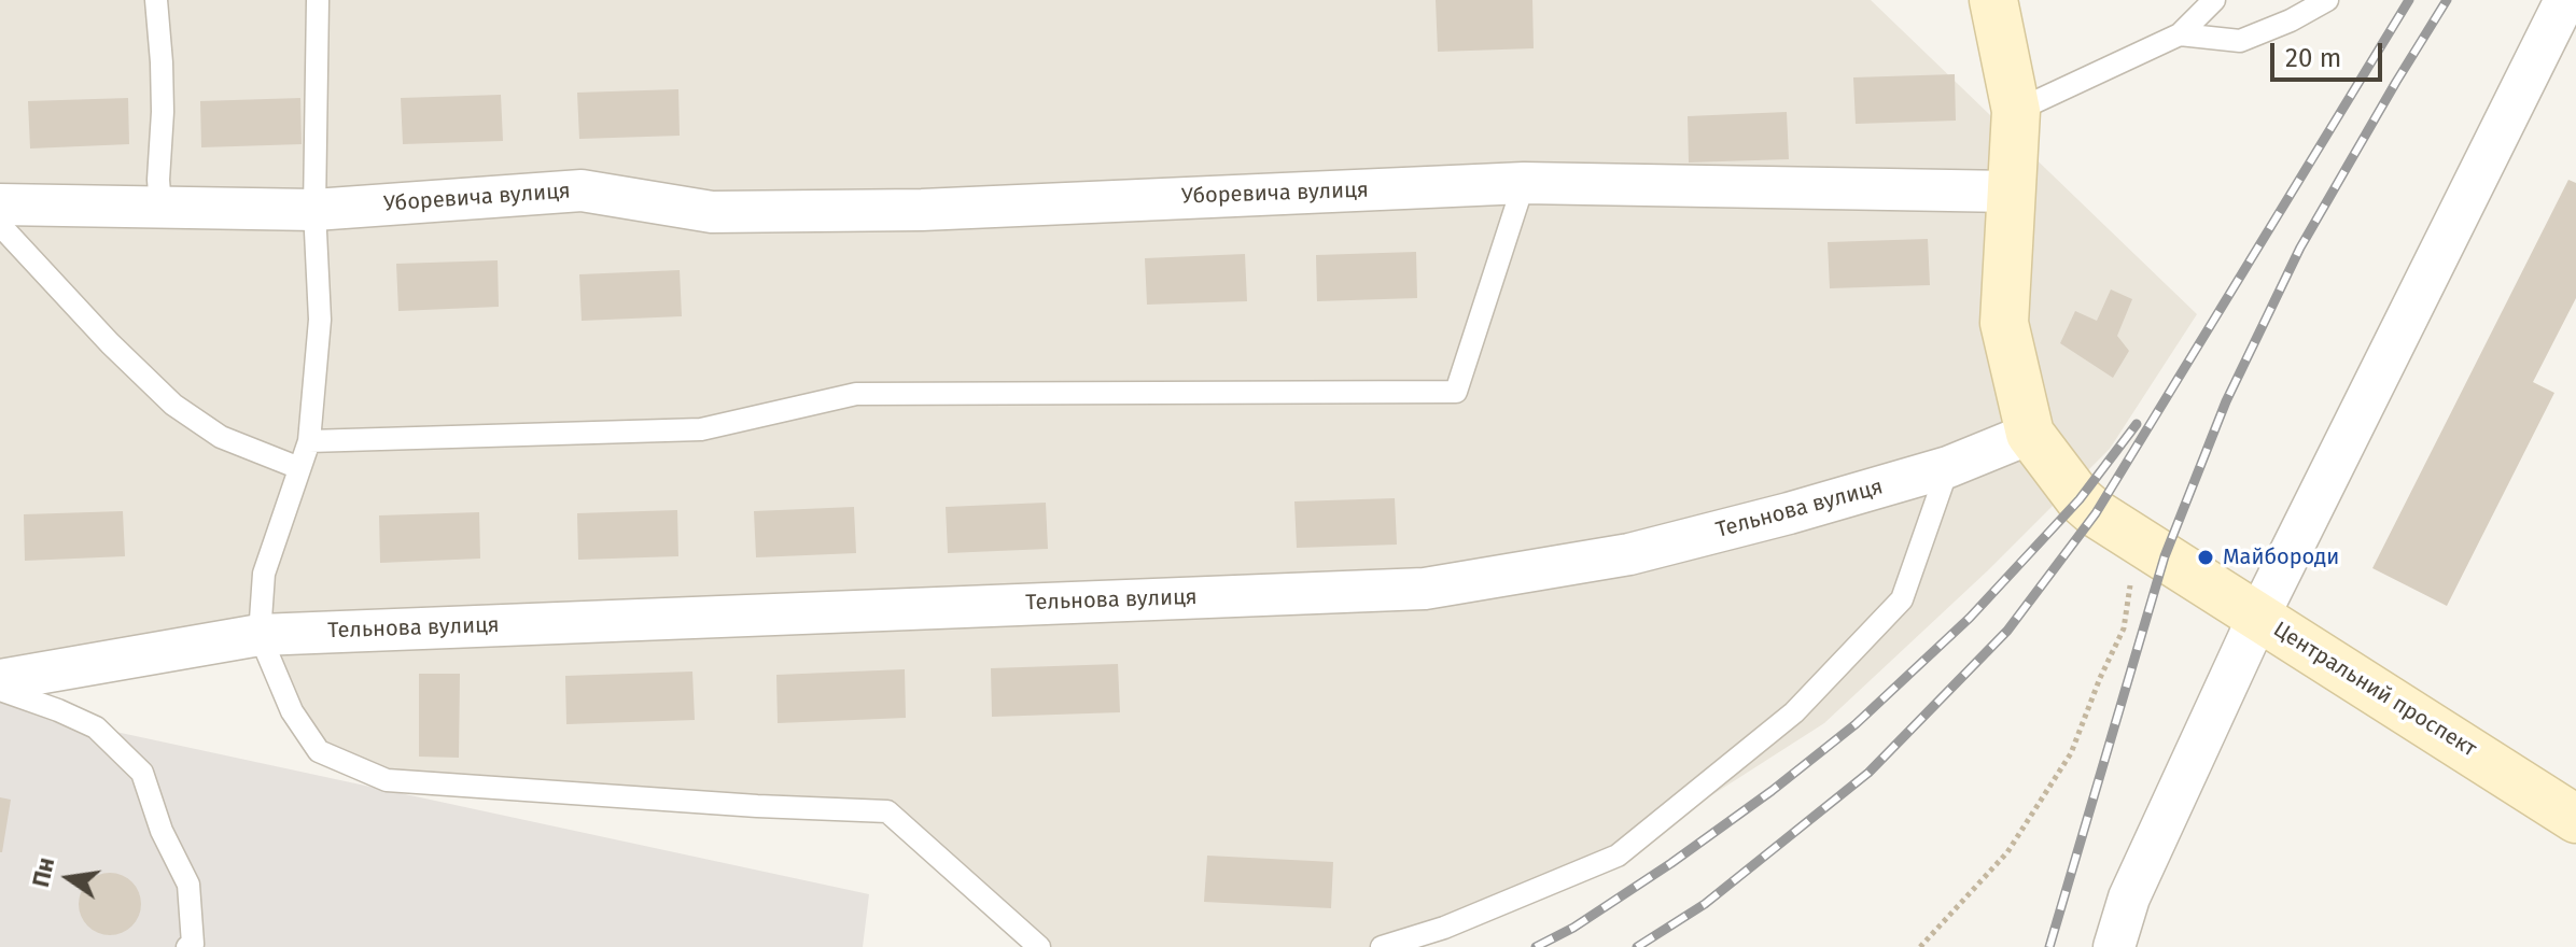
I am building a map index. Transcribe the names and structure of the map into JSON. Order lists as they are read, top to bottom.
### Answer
{
  "streets": {
    "main road": ["Центральний проспект"],
    "street": ["Уборевича вулиця", "Тельнова вулиця"]
  },
  "places": ["Майбороди"],
  "scale_bar": "20 m",
  "north": "left"
}
